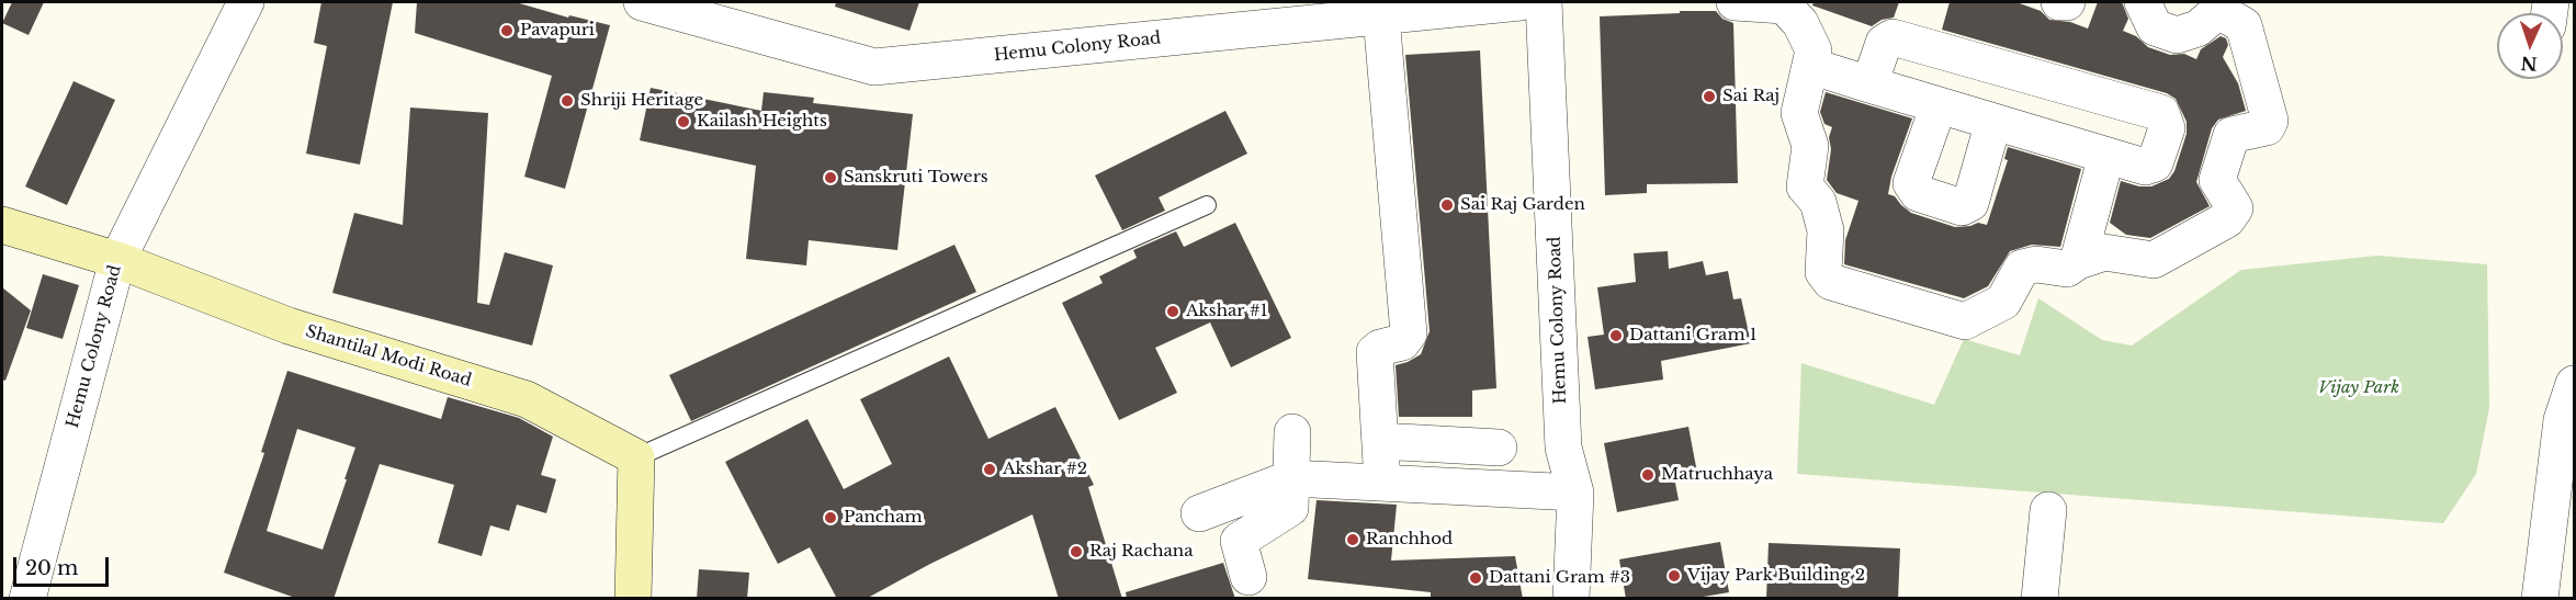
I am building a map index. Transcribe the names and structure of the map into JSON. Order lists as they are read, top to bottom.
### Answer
{
  "streets": {
    "street": ["Hemu Colony Road", "Shantilal Modi Road"]
  },
  "crossings": [
    ["Hemu Colony Road", "Shantilal Modi Road"]
  ],
  "parks": ["Vijay Park"],
  "places": [
    "Pavapuri",
    "Sai Raj",
    "Shriji Heritage",
    "Kailash Heights",
    "Sanskruti Towers",
    "Sai Raj Garden",
    "Akshar #1",
    "Dattani Gram 1",
    "Akshar #2",
    "Matruchhaya",
    "Pancham",
    "Ranchhod",
    "Raj Rachana",
    "Vijay Park Building 2",
    "Dattani Gram #3"
  ],
  "scale_bar": "20 m",
  "north": "bottom"
}
